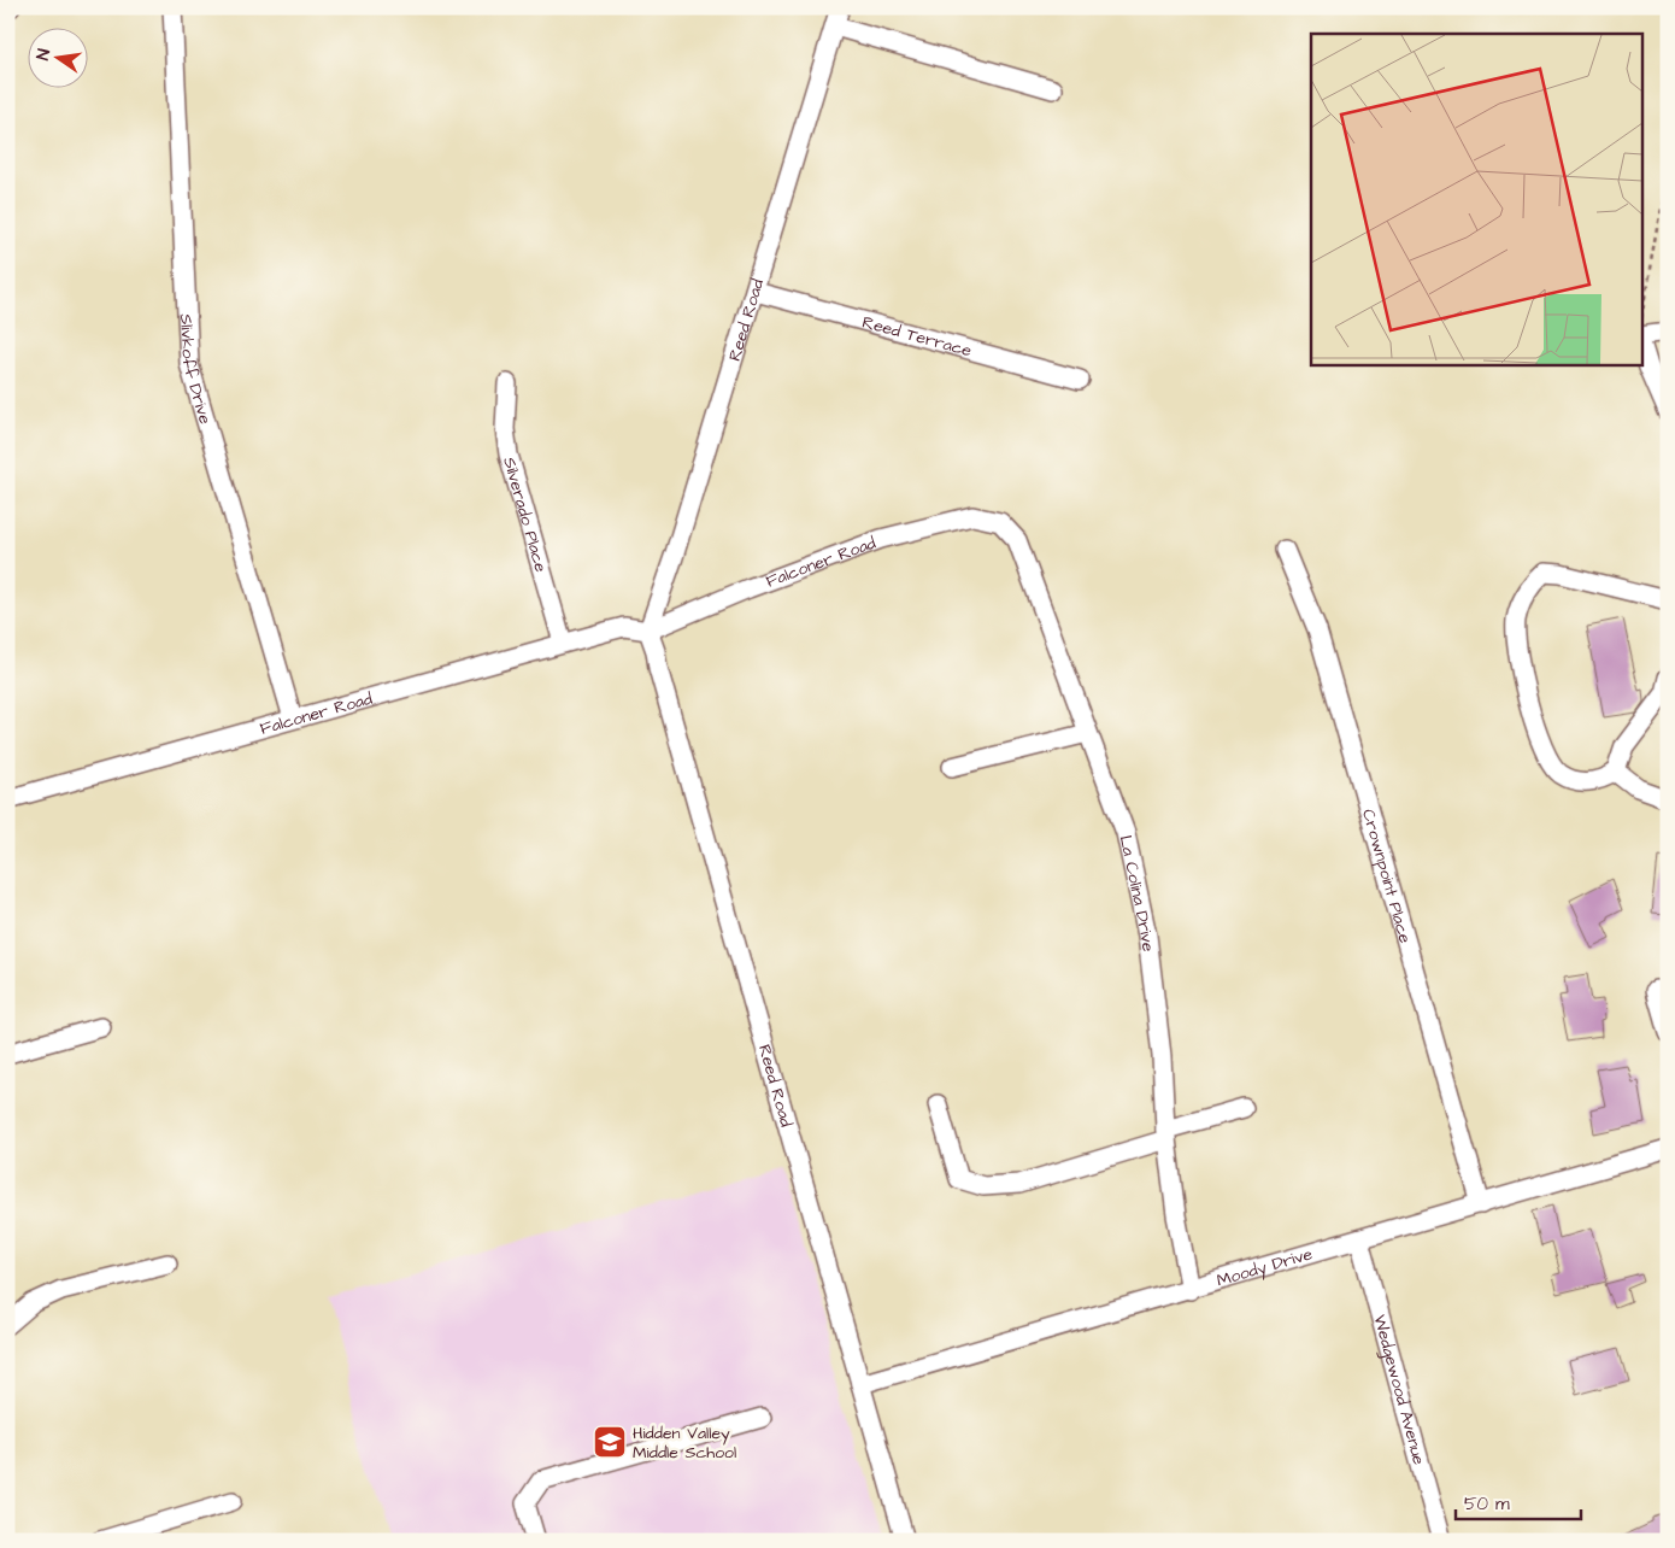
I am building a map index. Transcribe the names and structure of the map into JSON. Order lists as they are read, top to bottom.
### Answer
{
  "streets": {
    "street": [
      "Reed Road",
      "Reed Terrace",
      "Slivkoff Drive",
      "Silverado Place",
      "Falconer Road",
      "Crownpoint Place",
      "La Colina Drive",
      "Moody Drive",
      "Wedgewood Avenue"
    ]
  },
  "crossings": [
    ["Reed Road", "Reed Terrace"],
    ["Reed Road", "Falconer Road"],
    ["Reed Road", "Moody Drive"],
    ["Slivkoff Drive", "Falconer Road"],
    ["Silverado Place", "Falconer Road"],
    ["Falconer Road", "La Colina Drive"],
    ["Crownpoint Place", "Moody Drive"],
    ["La Colina Drive", "Moody Drive"],
    ["Moody Drive", "Wedgewood Avenue"]
  ],
  "places": {
    "school or university": ["Hidden Valley Middle School"]
  },
  "scale_bar": "50 m",
  "north": "left"
}
